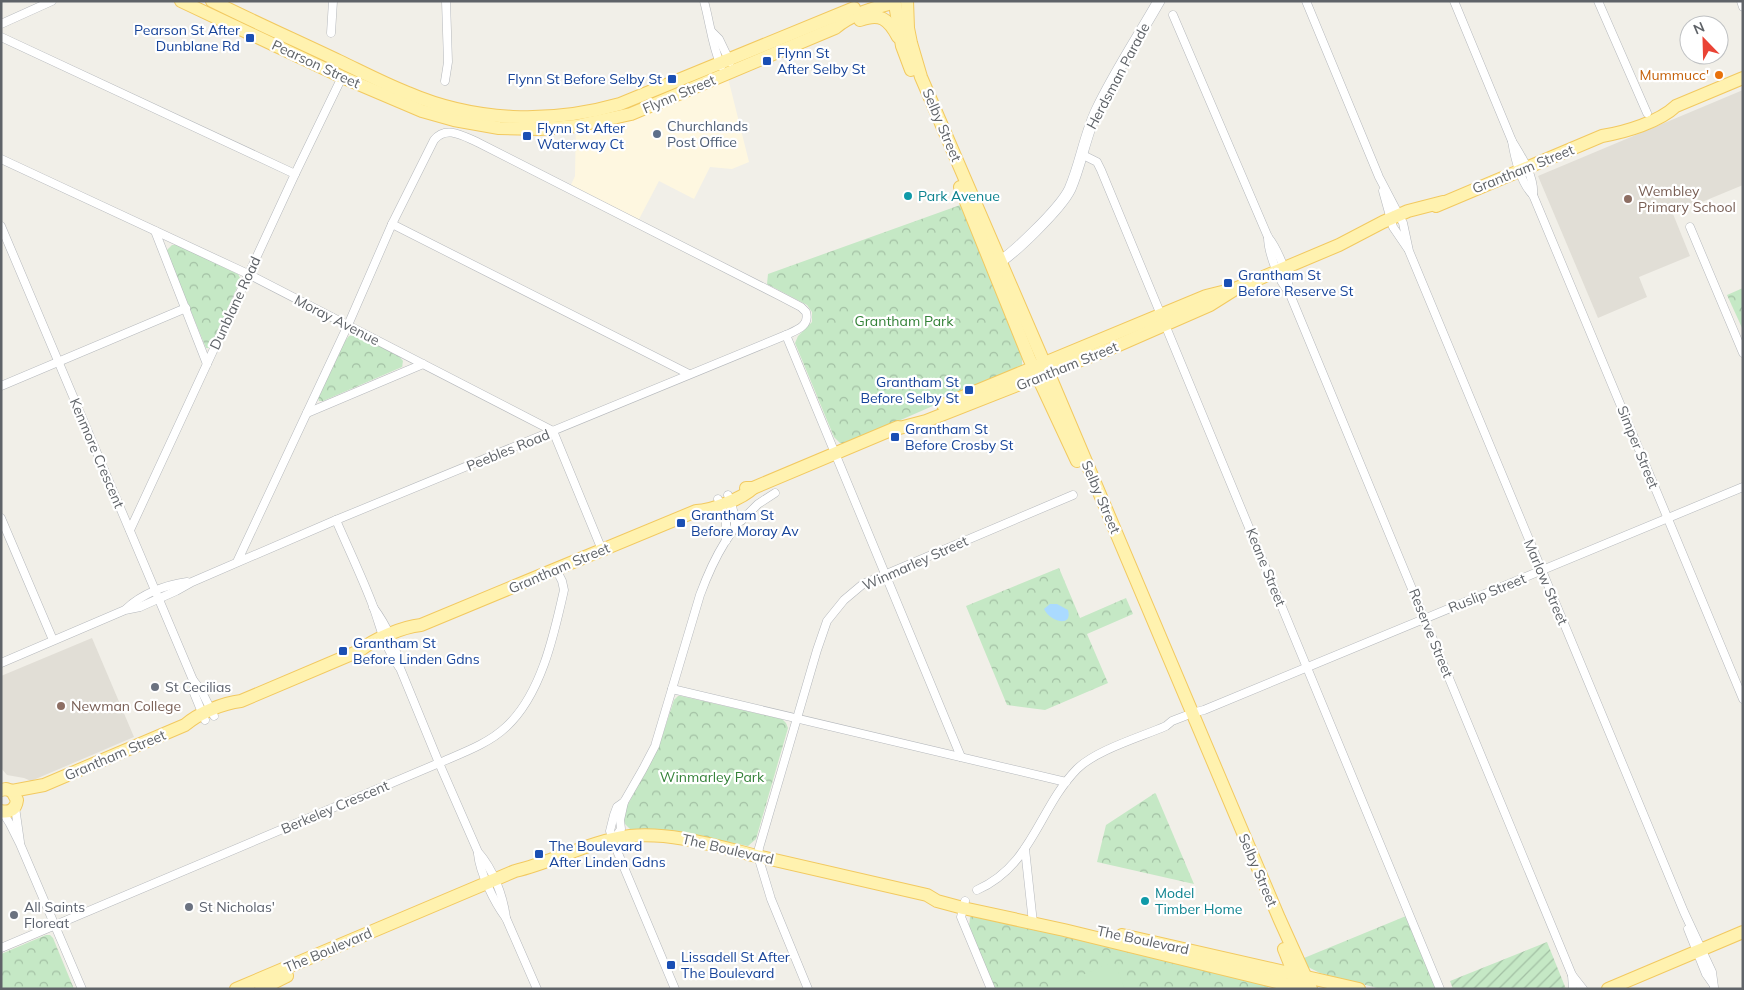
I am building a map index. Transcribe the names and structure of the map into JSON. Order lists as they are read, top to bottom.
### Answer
{
  "streets": {
    "main road": [
      "Pearson Street",
      "Herdsman Parade",
      "Flynn Street",
      "Selby Street",
      "Grantham Street",
      "The Boulevard"
    ],
    "street": [
      "Dunblane Road",
      "Moray Avenue",
      "Simper Street",
      "Peebles Road",
      "Kenmore Crescent",
      "Winmarley Street",
      "Keane Street",
      "Marlow Street",
      "Ruslip Street",
      "Reserve Street",
      "Berkeley Crescent"
    ]
  },
  "crossings": [
    ["Pearson Street", "Flynn Street"],
    ["Pearson Street", "Dunblane Road"],
    ["Herdsman Parade", "Selby Street"],
    ["Herdsman Parade", "Keane Street"],
    ["Flynn Street", "Selby Street"],
    ["Selby Street", "Grantham Street"],
    ["Selby Street", "Ruslip Street"],
    ["Selby Street", "The Boulevard"],
    ["Grantham Street", "Simper Street"],
    ["Grantham Street", "Kenmore Crescent"],
    ["Grantham Street", "Keane Street"],
    ["Grantham Street", "Marlow Street"],
    ["Grantham Street", "Reserve Street"],
    ["Grantham Street", "Berkeley Crescent"],
    ["Dunblane Road", "Moray Avenue"],
    ["Dunblane Road", "Kenmore Crescent"],
    ["Moray Avenue", "Peebles Road"],
    ["Simper Street", "Ruslip Street"],
    ["Peebles Road", "Kenmore Crescent"],
    ["Winmarley Street", "The Boulevard"],
    ["Keane Street", "Ruslip Street"],
    ["Marlow Street", "Ruslip Street"],
    ["Ruslip Street", "Reserve Street"]
  ],
  "parks": ["Grantham Park", "Winmarley Park"],
  "places": {
    "transit": [
      "Pearson St After Dunblane Rd",
      "Flynn St After Selby St",
      "Flynn St Before Selby St",
      "Flynn St After Waterway Ct",
      "Grantham St Before Reserve St",
      "Grantham St Before Selby St",
      "Grantham St Before Crosby St",
      "Grantham St Before Moray Av",
      "Grantham St Before Linden Gdns",
      "The Boulevard After Linden Gdns",
      "Lissadell St After The Boulevard"
    ],
    "other": [
      "Mummucc'",
      "Churchlands Post Office",
      "Park Avenue",
      "Wembley Primary School",
      "St Cecilias",
      "Newman College",
      "Model Timber Home",
      "St Nicholas'",
      "All Saints Floreat"
    ]
  },
  "north": "top left"
}
